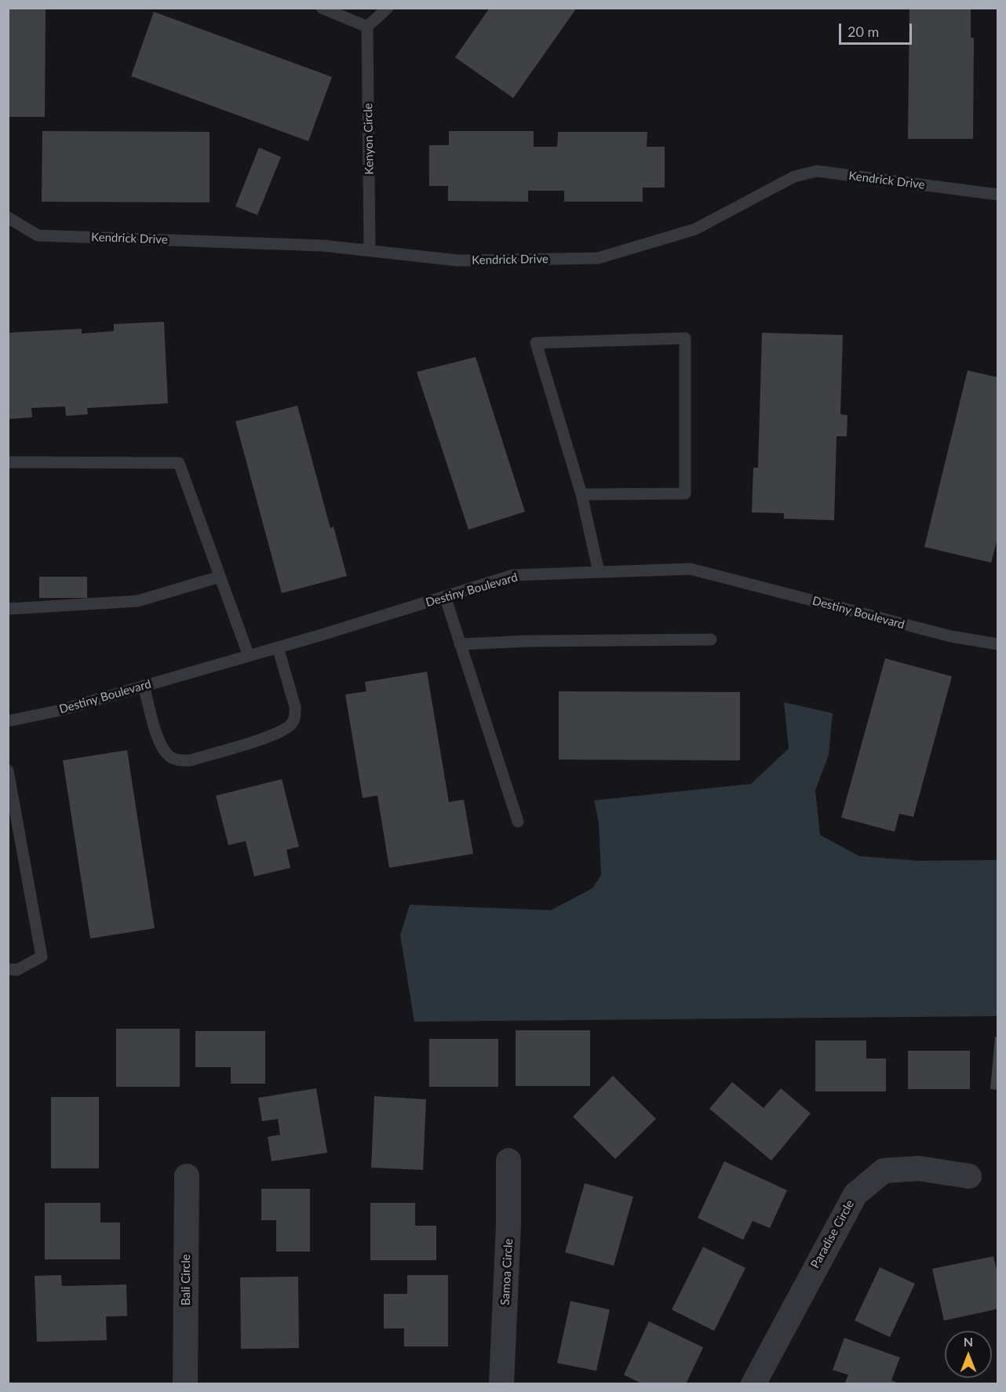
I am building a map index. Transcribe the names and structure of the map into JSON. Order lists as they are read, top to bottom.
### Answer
{
  "streets": {
    "street": ["Paradise Circle", "Samoa Circle", "Bali Circle"],
    "lane": ["Kenyon Circle", "Kendrick Drive", "Destiny Boulevard"]
  },
  "crossings": [
    ["Kenyon Circle", "Kendrick Drive"]
  ],
  "scale_bar": "20 m",
  "north": "top"
}
